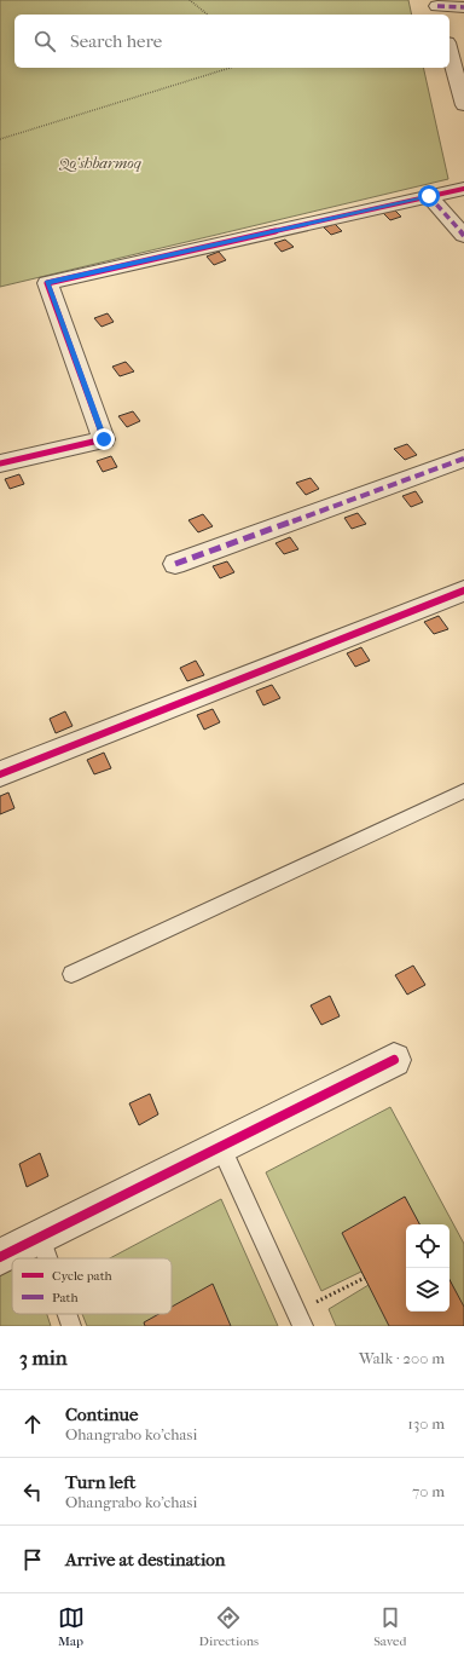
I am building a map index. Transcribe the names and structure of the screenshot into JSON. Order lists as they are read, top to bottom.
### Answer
{
  "parks": ["Qo‘shbarmoq"],
  "legend": ["Cycle path", "Path"],
  "page": {
    "search": "Search here",
    "heading": ["3 min", "Walk · 200 m"],
    "list": [
      ["Continue", "Ohangrabo ko'chasi", "130 m"],
      ["Turn left", "Ohangrabo ko'chasi", "70 m"],
      "Arrive at destination"
    ],
    "nav": ["Map", "Directions", "Saved"]
  }
}
